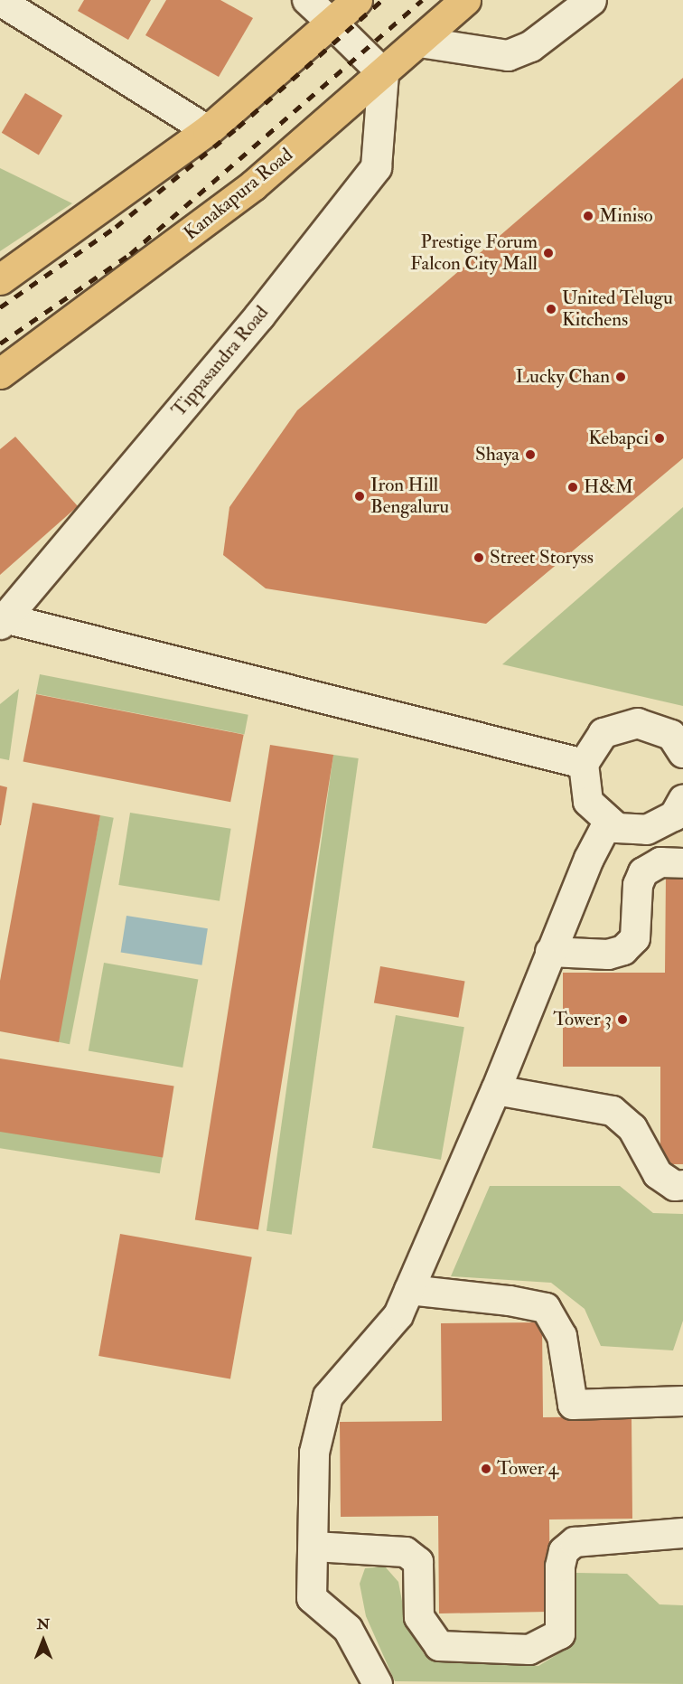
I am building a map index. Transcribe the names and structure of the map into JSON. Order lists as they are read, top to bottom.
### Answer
{
  "streets": {
    "highway": ["Kanakapura Road"],
    "street": ["Tippasandra Road"]
  },
  "crossings": [
    ["Kanakapura Road", "Tippasandra Road"]
  ],
  "places": [
    "Miniso",
    "Prestige Forum Falcon City Mall",
    "United Telugu Kitchens",
    "Lucky Chan",
    "Kebapci",
    "Shaya",
    "H&M",
    "Iron Hill Bengaluru",
    "Street Storyss",
    "Tower 3",
    "Tower 4"
  ],
  "north": "top"
}
